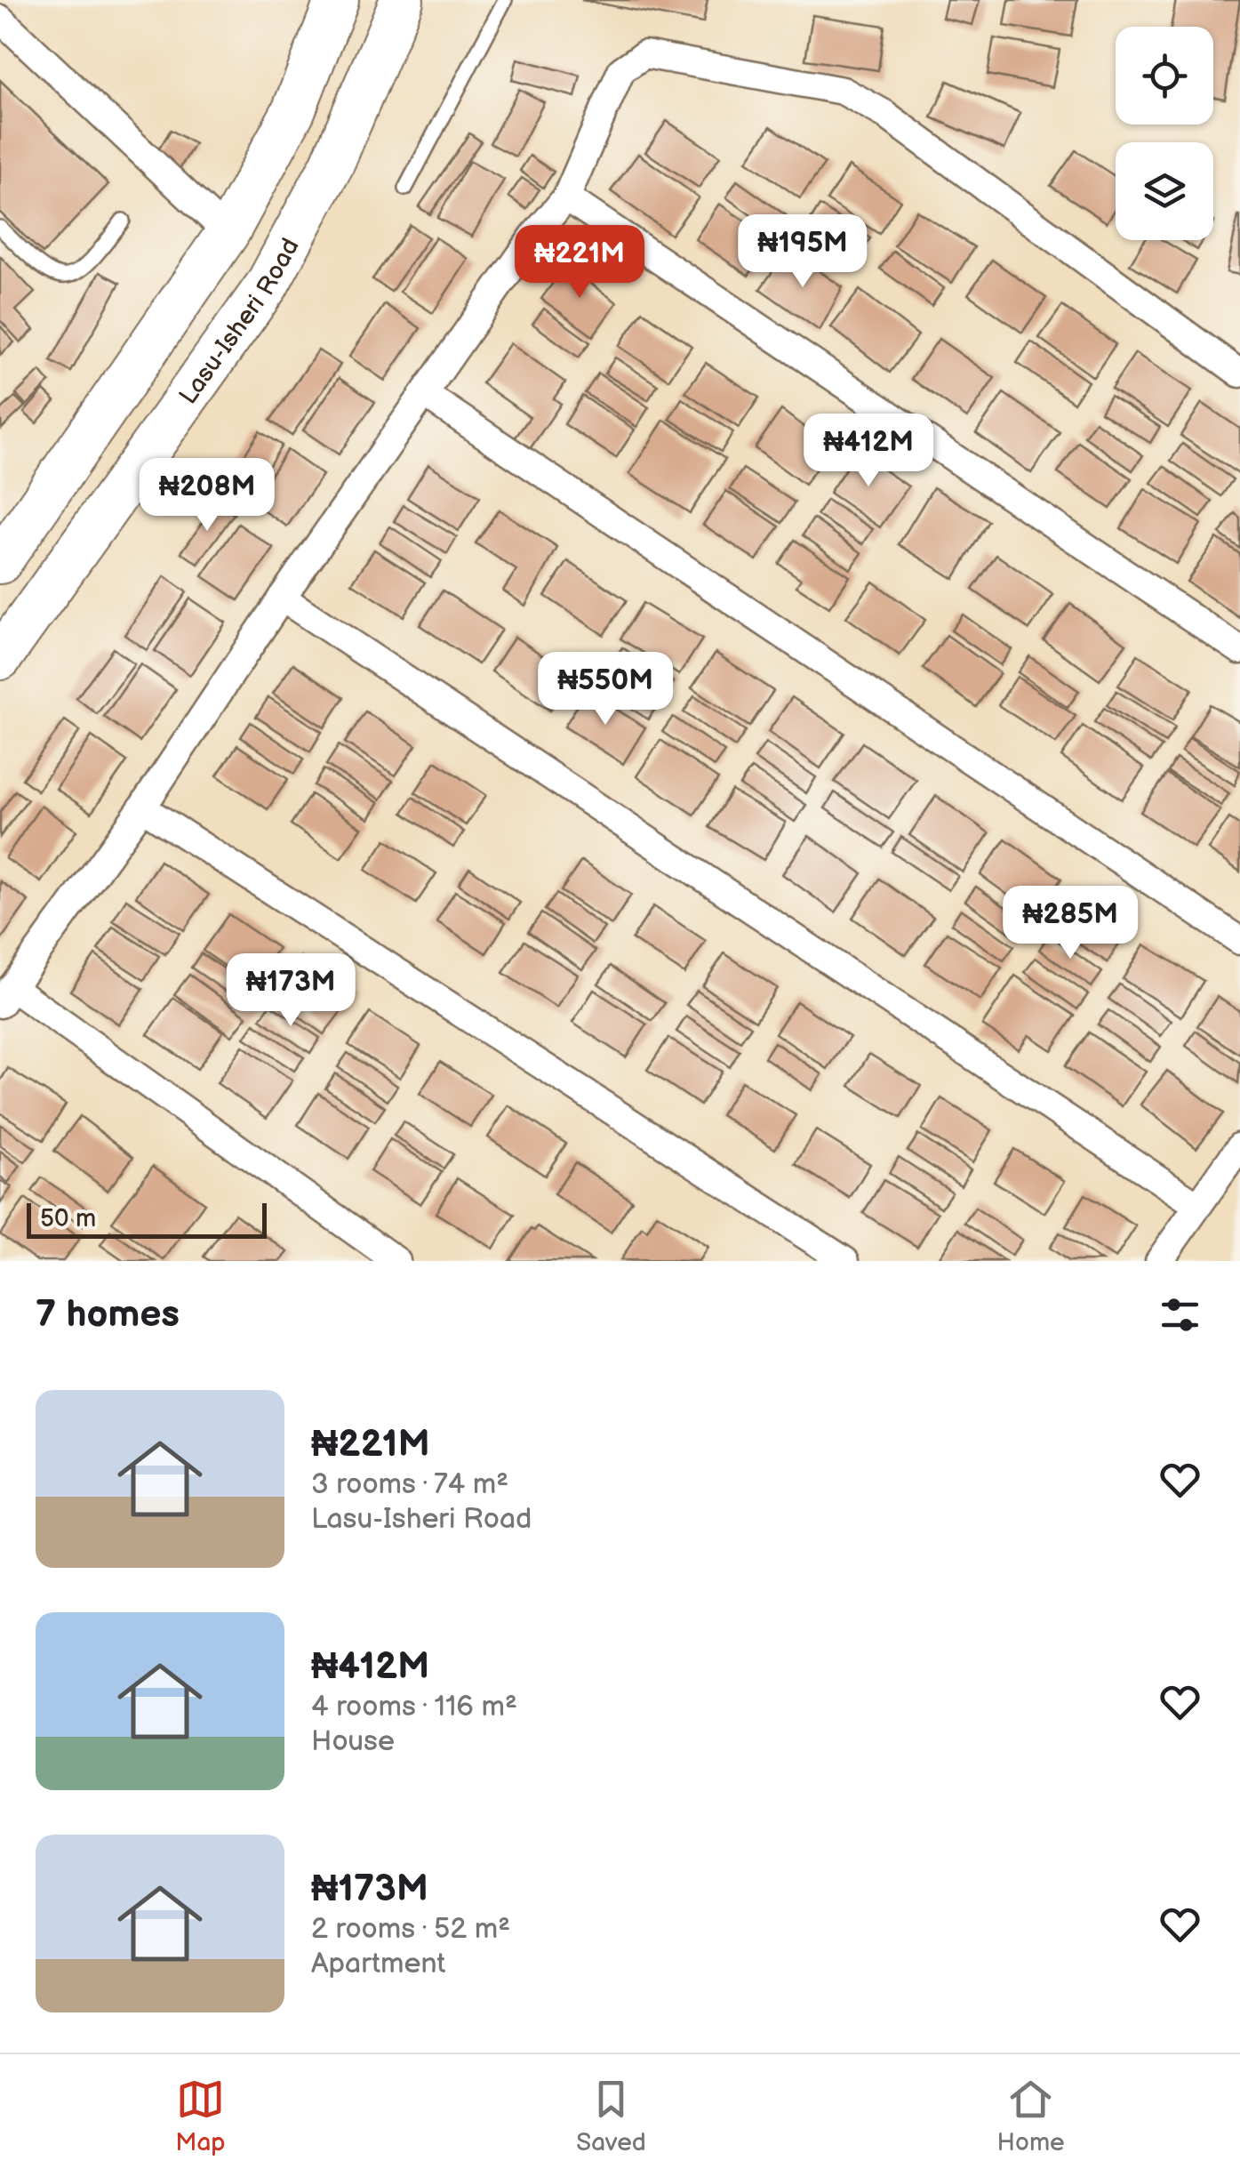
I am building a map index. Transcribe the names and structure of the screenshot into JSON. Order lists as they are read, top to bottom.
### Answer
{
  "streets": {
    "main road": ["Lasu-Isheri Road"]
  },
  "scale_bar": "50 m",
  "page": {
    "price": [
      "₦195M",
      "₦221M",
      "₦412M",
      "₦208M",
      "₦550M",
      "₦285M",
      "₦173M"
    ],
    "scale": "50 m",
    "heading": "7 homes",
    "list": [
      {
        "name": "₦221M",
        "note": "3 rooms · 74 m² · Lasu-Isheri Road"
      },
      {
        "name": "₦412M",
        "note": "4 rooms · 116 m² · House"
      },
      {
        "name": "₦173M",
        "note": "2 rooms · 52 m² · Apartment"
      }
    ],
    "tabs": ["Map", "Saved", "Home"]
  }
}
